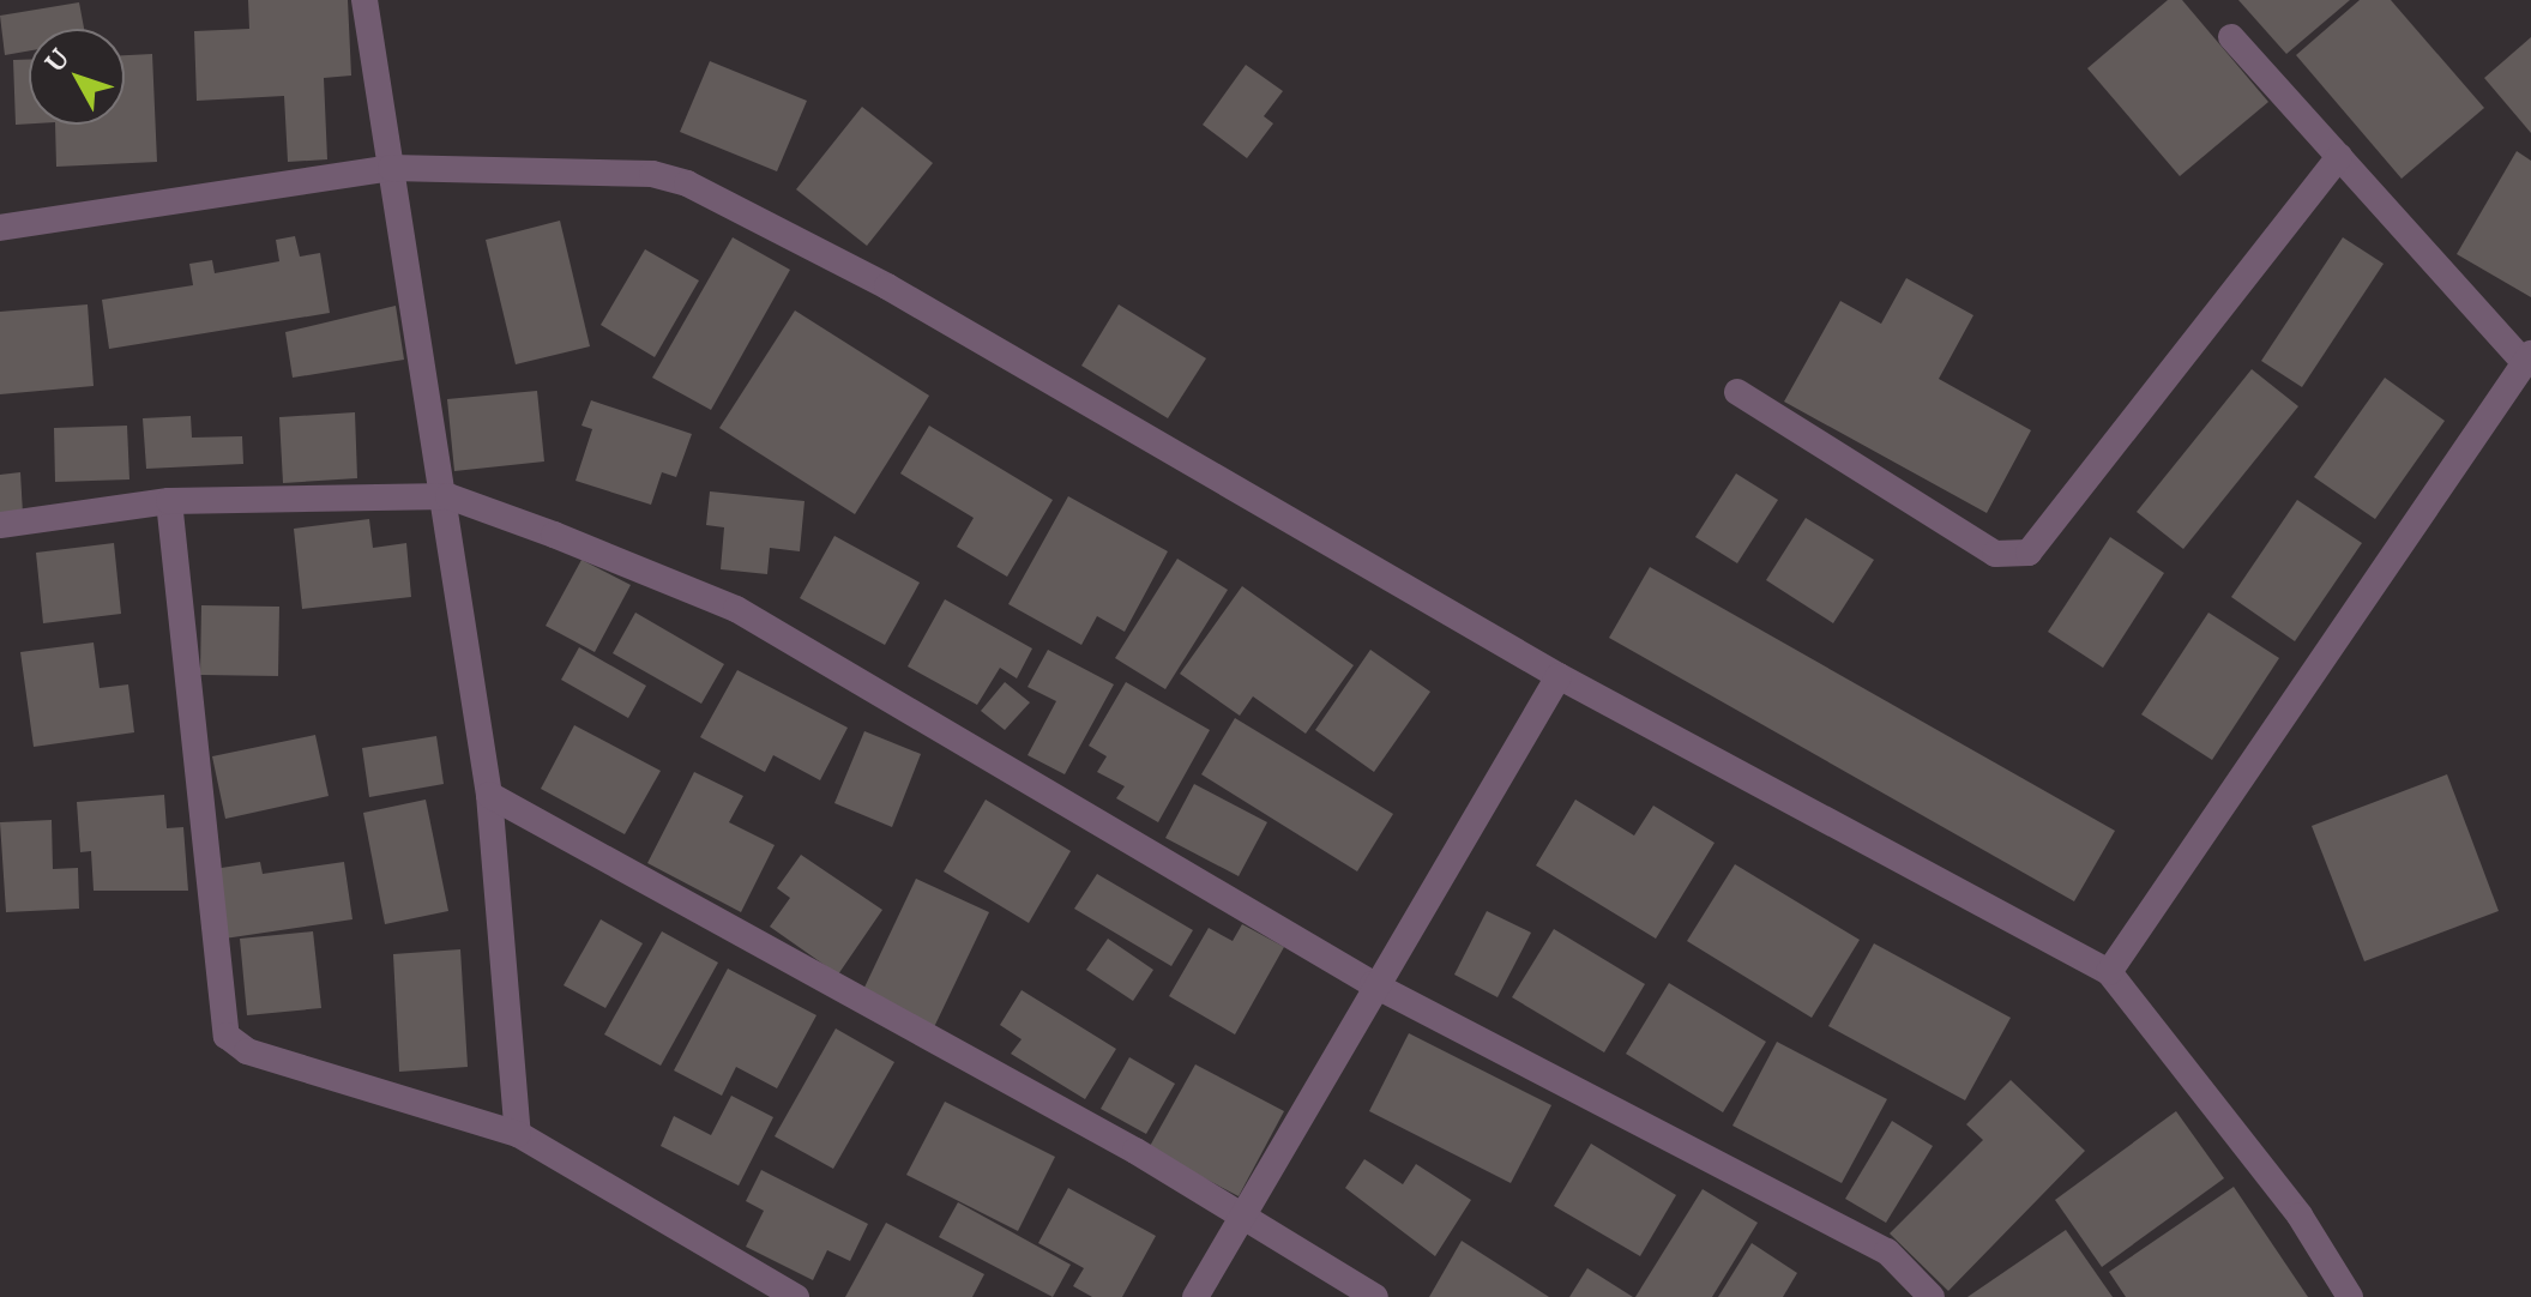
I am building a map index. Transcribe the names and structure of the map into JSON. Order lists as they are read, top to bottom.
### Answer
{
  "north": "top left"
}
